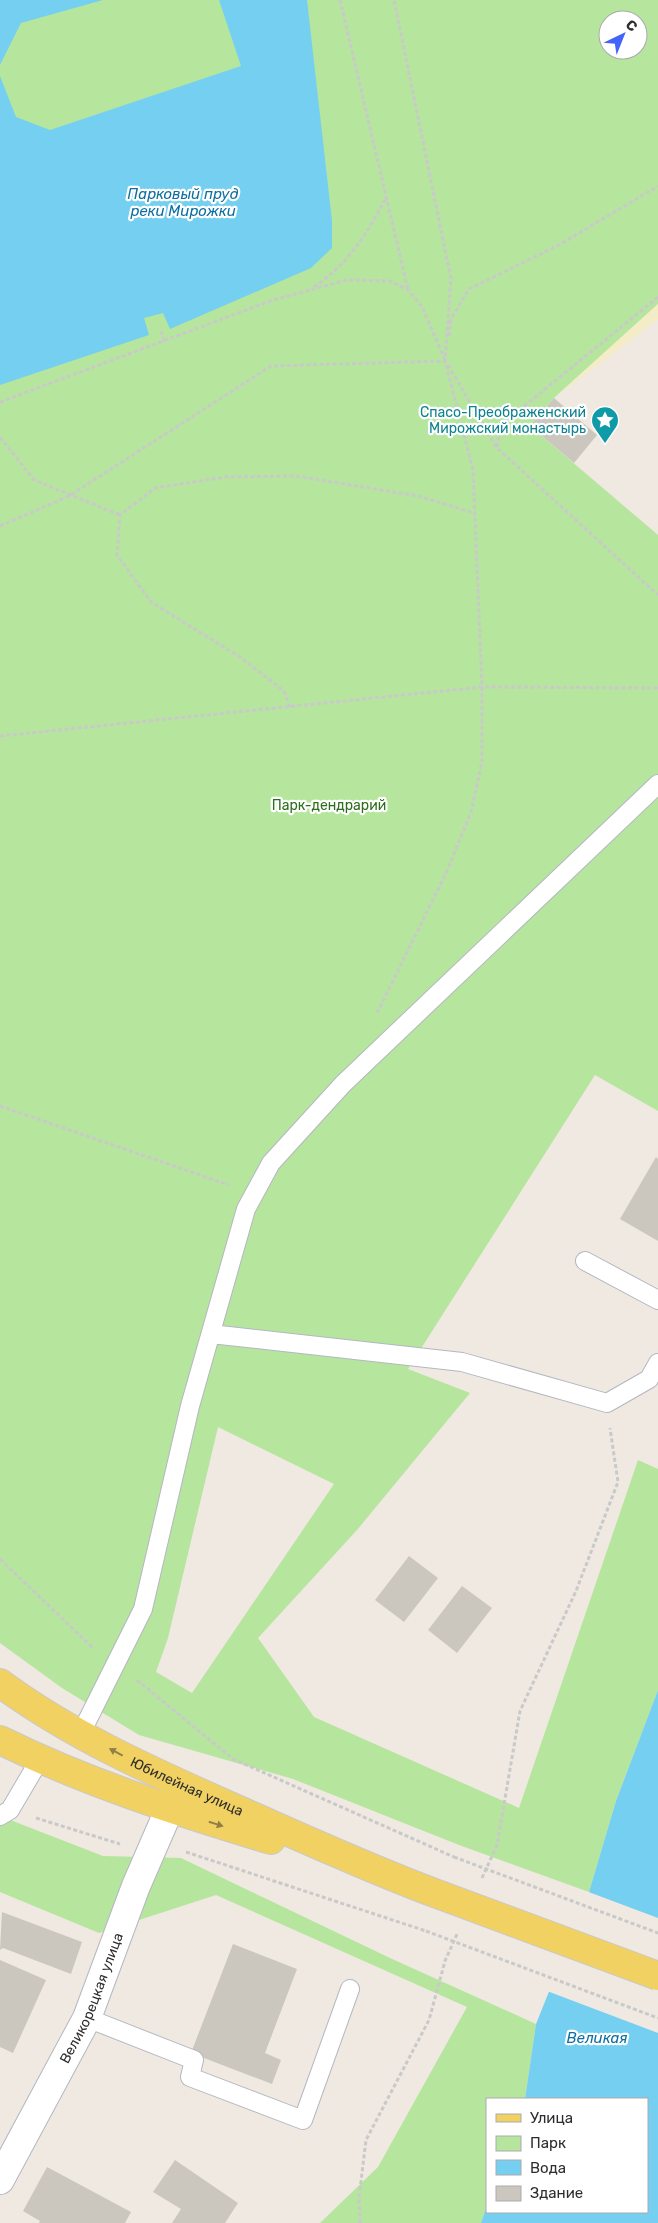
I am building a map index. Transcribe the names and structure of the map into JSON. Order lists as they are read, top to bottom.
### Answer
{
  "streets": {
    "main road": ["Юбилейная улица"],
    "street": ["Великорецкая улица"]
  },
  "crossings": [
    ["Юбилейная улица", "Великорецкая улица"]
  ],
  "water": ["Парковый пруд реки Мирожки", "Великая"],
  "parks": ["Парк-дендрарий"],
  "places": {
    "place": ["Спасо-Преображенский Мирожский монастырь"]
  },
  "legend": [
    "Улица",
    "Парк",
    "Вода",
    "Здание"
  ],
  "north": "top right"
}
